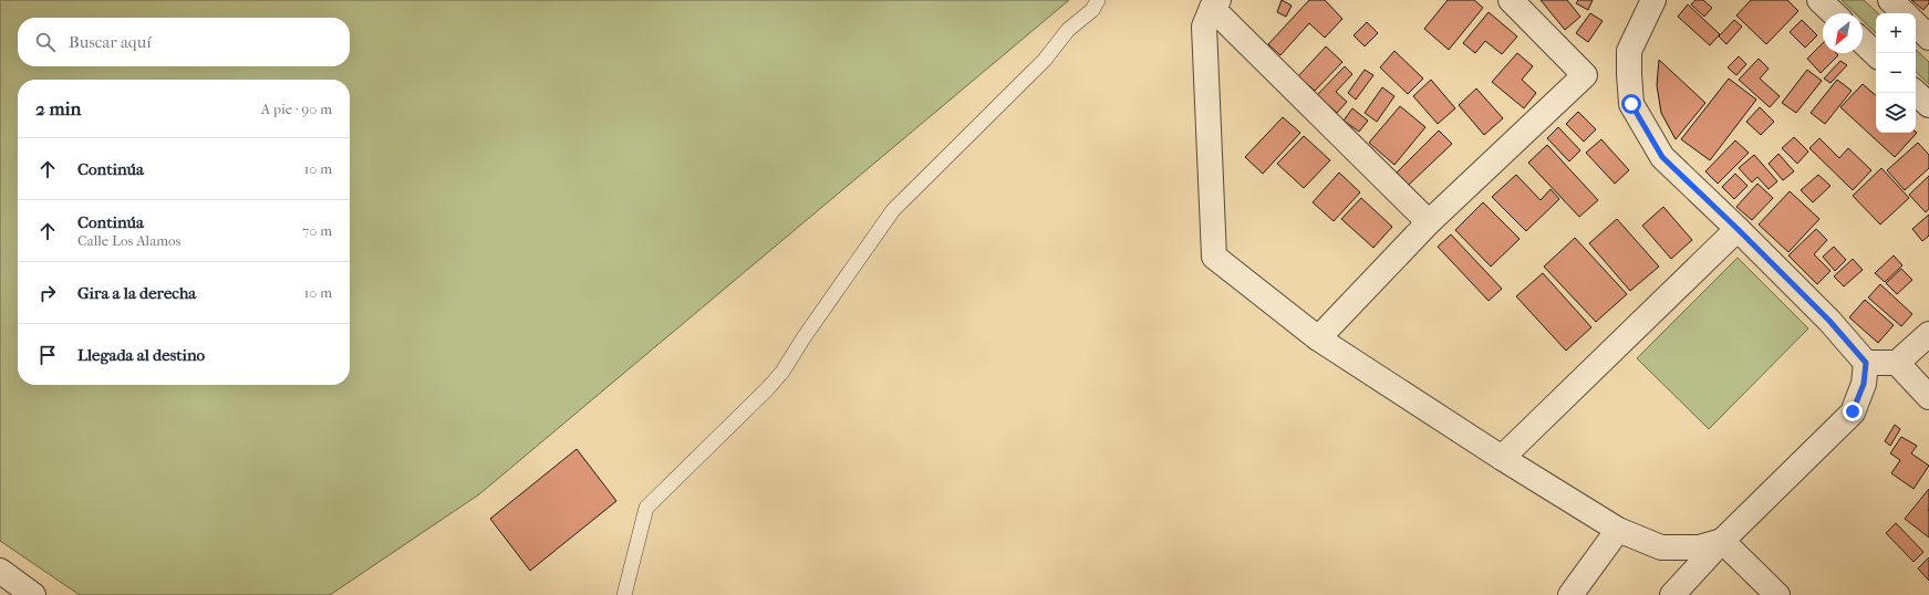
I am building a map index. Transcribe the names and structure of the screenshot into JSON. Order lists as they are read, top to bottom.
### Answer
{
  "north": "bottom left",
  "page": {
    "map_buttons": ["+", "−"],
    "search": "Buscar aquí",
    "heading": ["2 min", "A pie · 90 m"],
    "list": [
      ["Continúa", "10 m"],
      ["Continúa", "Calle Los Alamos", "70 m"],
      ["Gira a la derecha", "10 m"],
      "Llegada al destino"
    ]
  }
}
